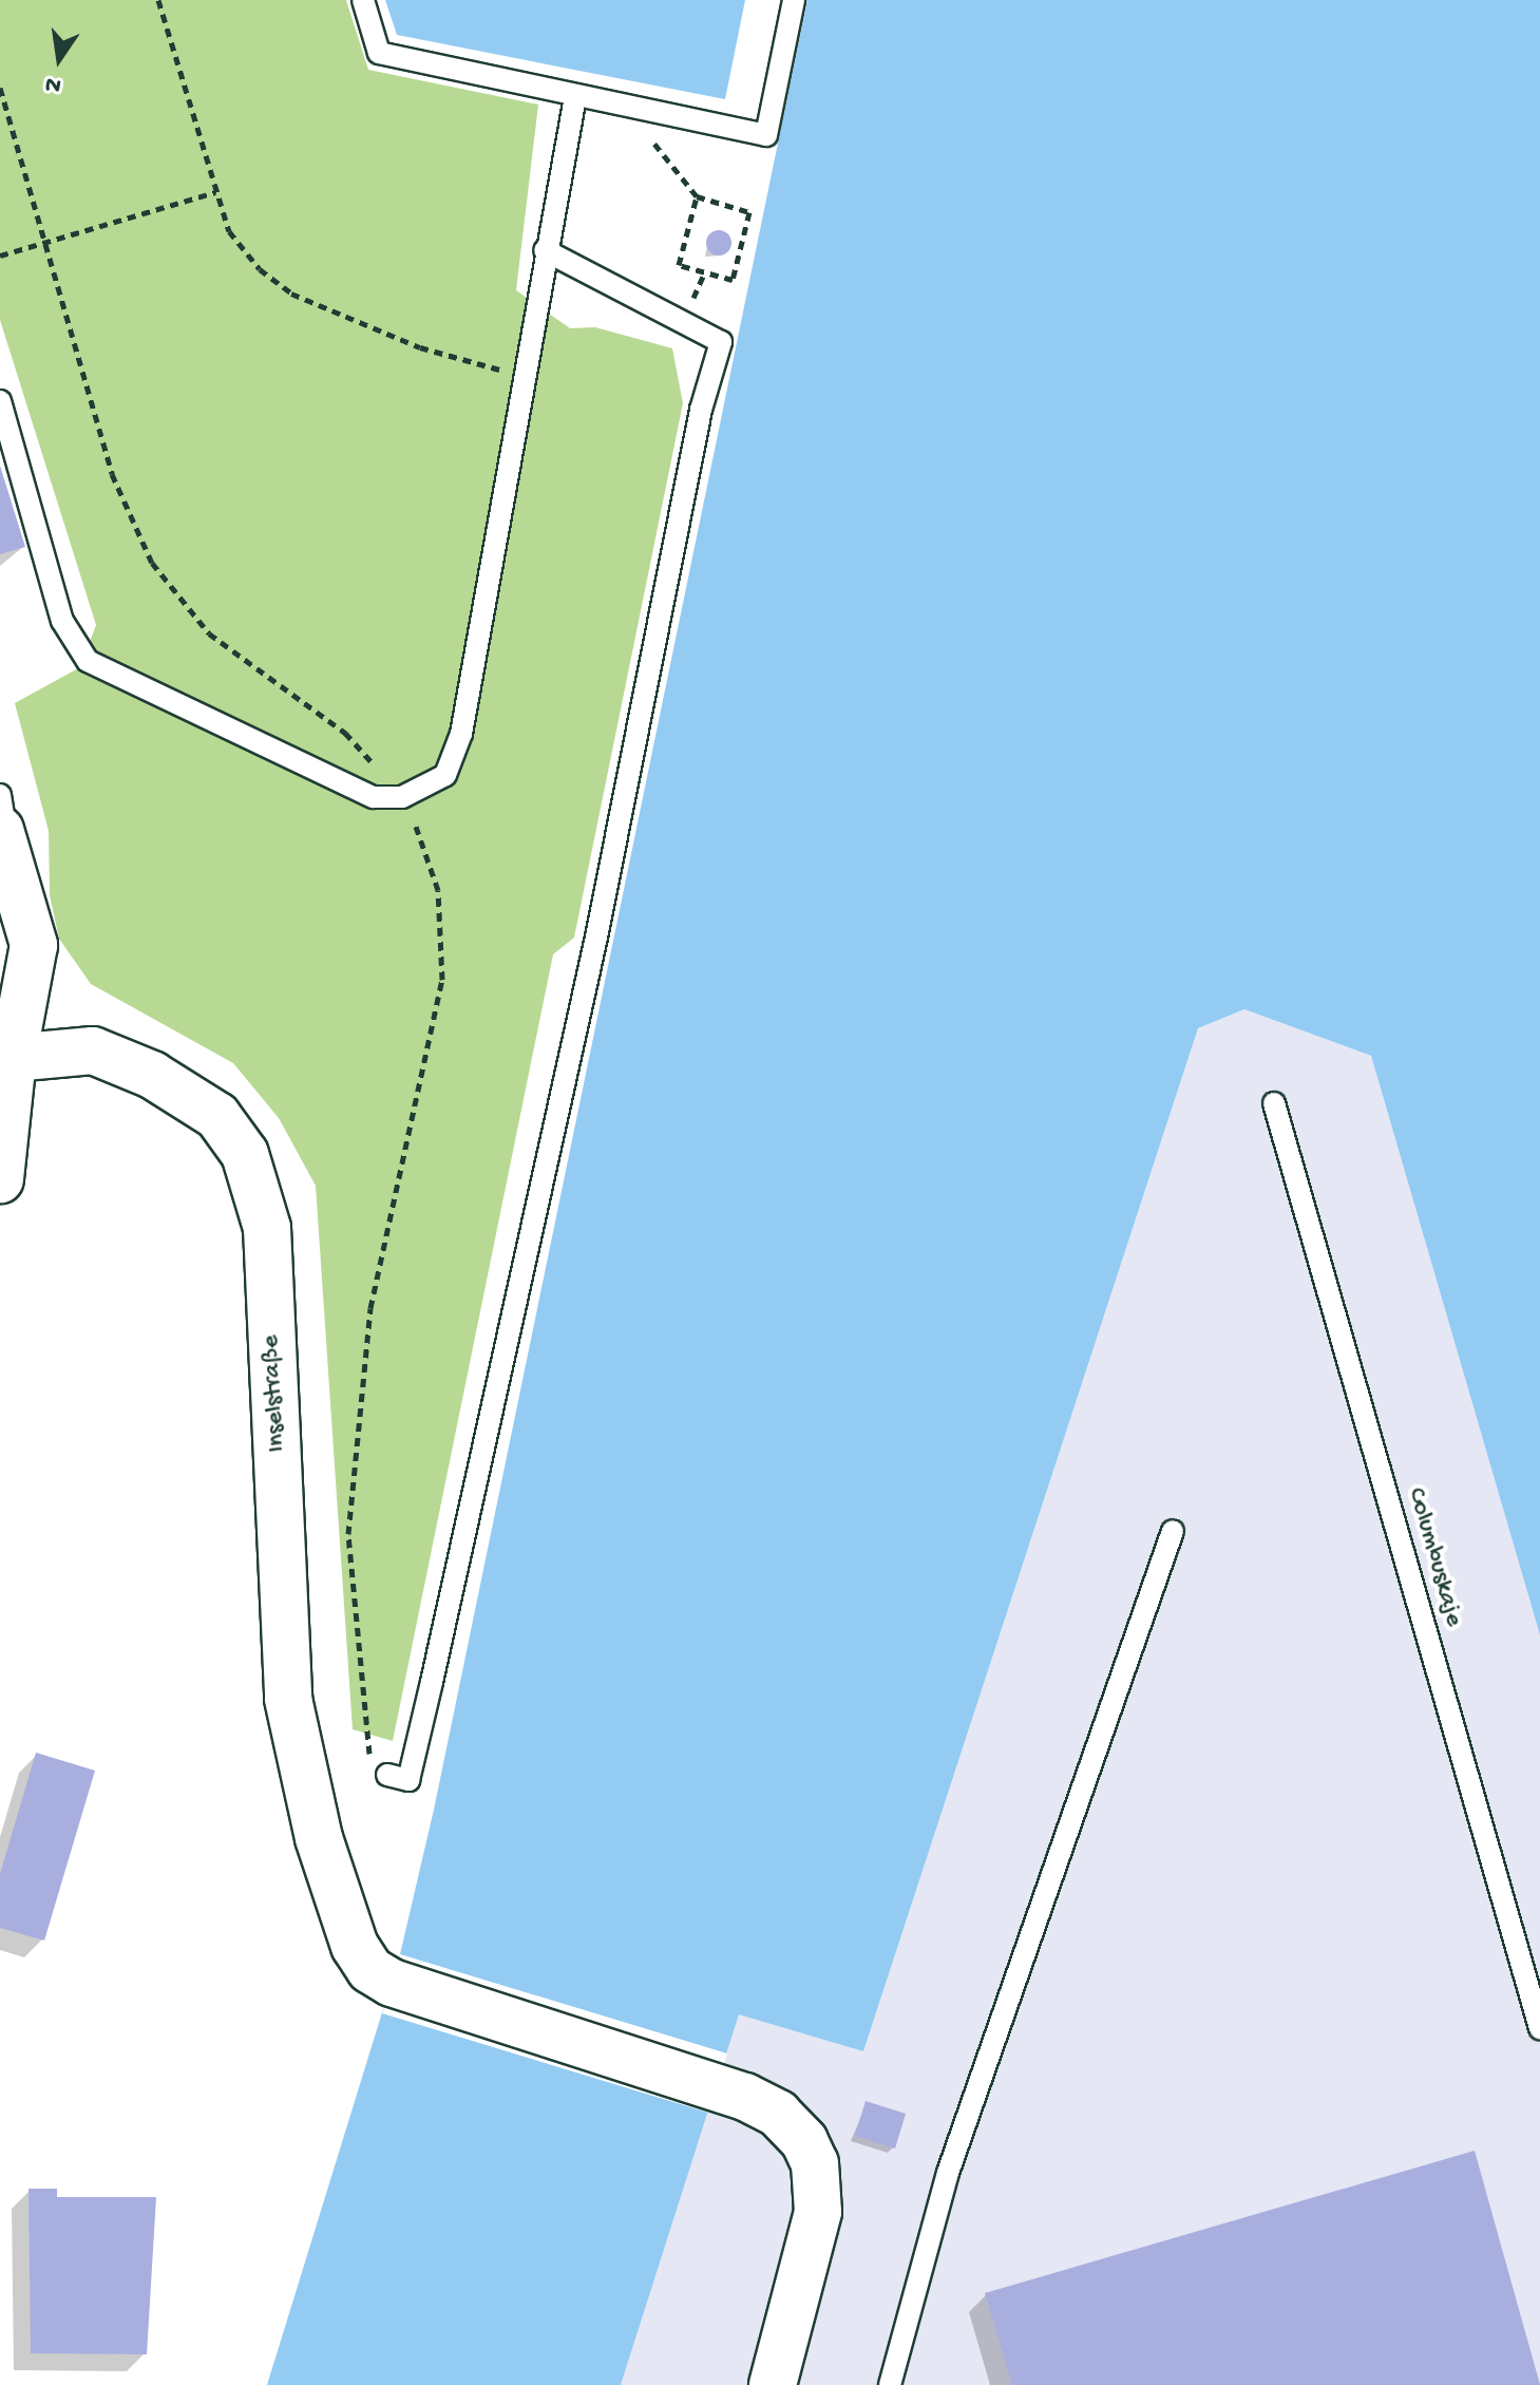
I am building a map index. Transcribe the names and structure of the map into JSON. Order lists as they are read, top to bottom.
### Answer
{
  "streets": {
    "street": ["Inselstraße"],
    "lane": ["Columbuskaje"]
  },
  "north": "bottom"
}
